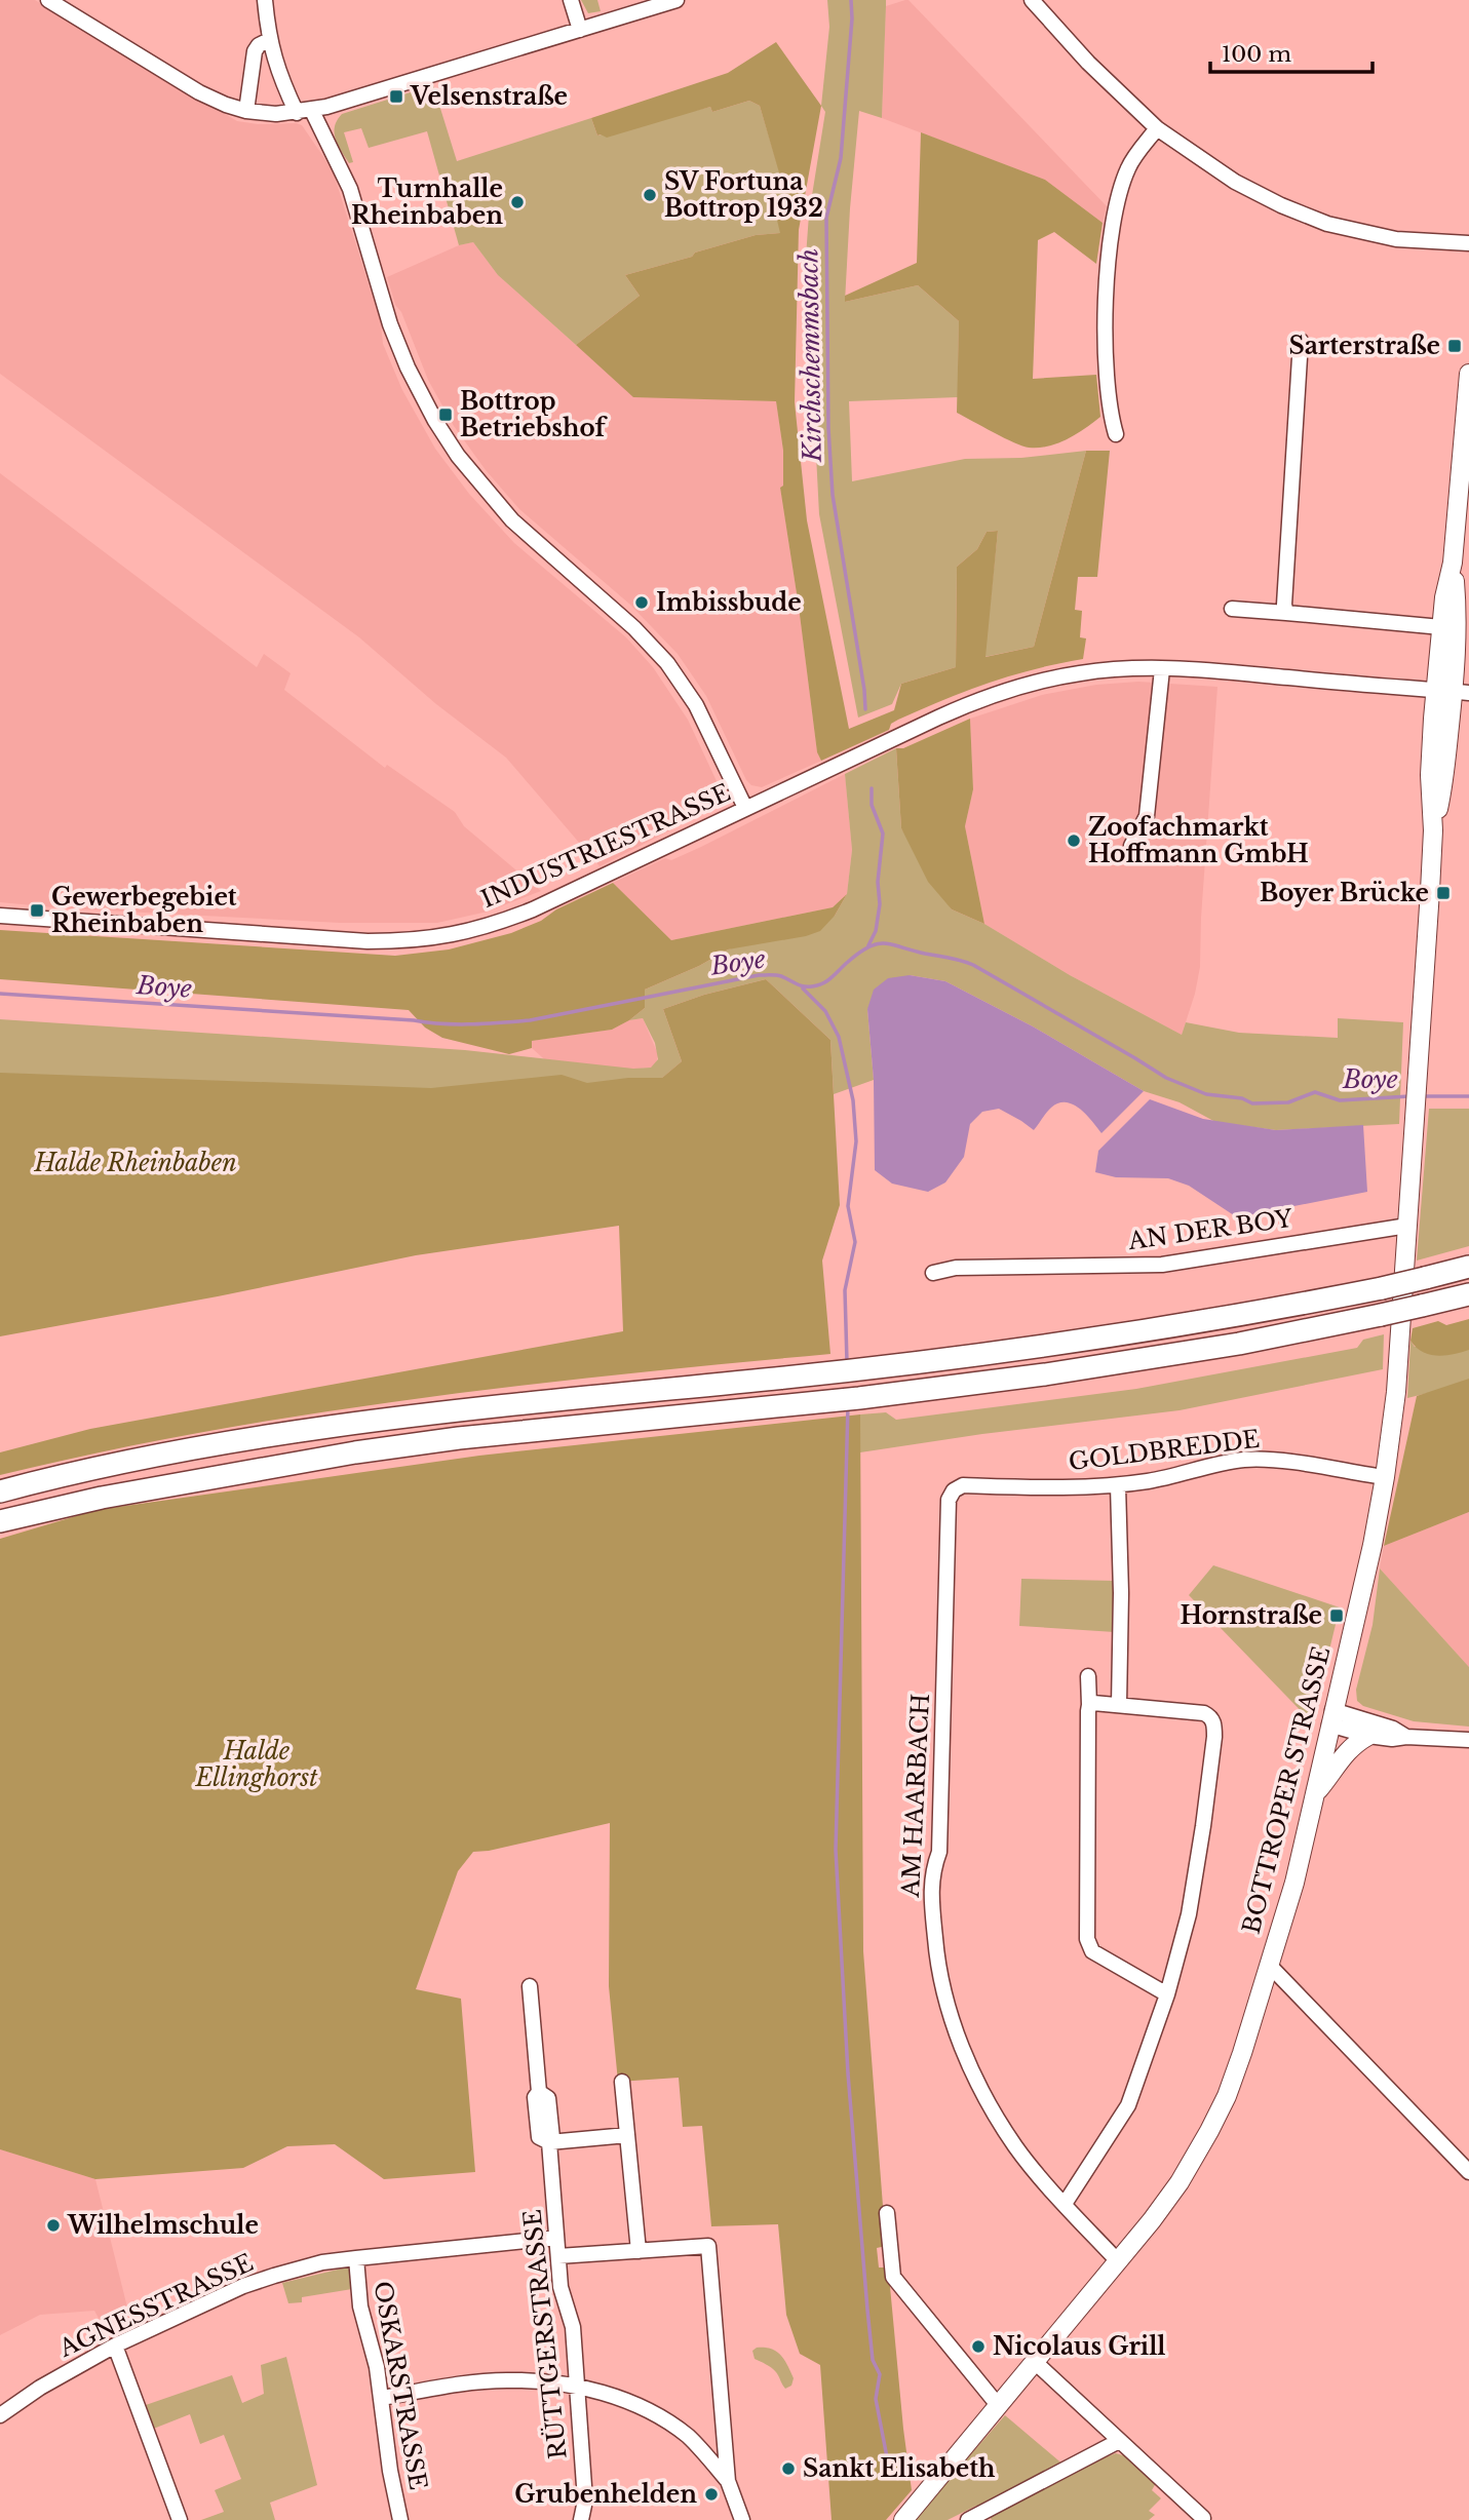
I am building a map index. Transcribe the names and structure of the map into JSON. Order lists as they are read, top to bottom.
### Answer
{
  "streets": {
    "main road": ["BOTTROPER STRASSE"],
    "street": [
      "INDUSTRIESTRASSE",
      "AN DER BOY",
      "GOLDBREDDE",
      "AM HAARBACH",
      "AGNESSTRASSE",
      "RÜTTGERSTRASSE",
      "OSKARSTRASSE"
    ]
  },
  "crossings": [
    ["INDUSTRIESTRASSE", "BOTTROPER STRASSE"],
    ["AN DER BOY", "BOTTROPER STRASSE"],
    ["GOLDBREDDE", "BOTTROPER STRASSE"],
    ["GOLDBREDDE", "AM HAARBACH"],
    ["BOTTROPER STRASSE", "AM HAARBACH"],
    ["AGNESSTRASSE", "RÜTTGERSTRASSE"],
    ["AGNESSTRASSE", "OSKARSTRASSE"]
  ],
  "water": ["Kirchschemmsbach", "Boye"],
  "parks": ["Halde Rheinbaben", "Halde Ellinghorst"],
  "places": {
    "transit": [
      "Velsenstraße",
      "Sarterstraße",
      "Bottrop Betriebshof",
      "Boyer Brücke",
      "Gewerbegebiet Rheinbaben",
      "Hornstraße"
    ],
    "other": [
      "SV Fortuna Bottrop 1932",
      "Turnhalle Rheinbaben",
      "Imbissbude",
      "Zoofachmarkt Hoffmann GmbH",
      "Wilhelmschule",
      "Nicolaus Grill",
      "Sankt Elisabeth",
      "Grubenhelden"
    ]
  },
  "scale_bar": "100 m"
}
